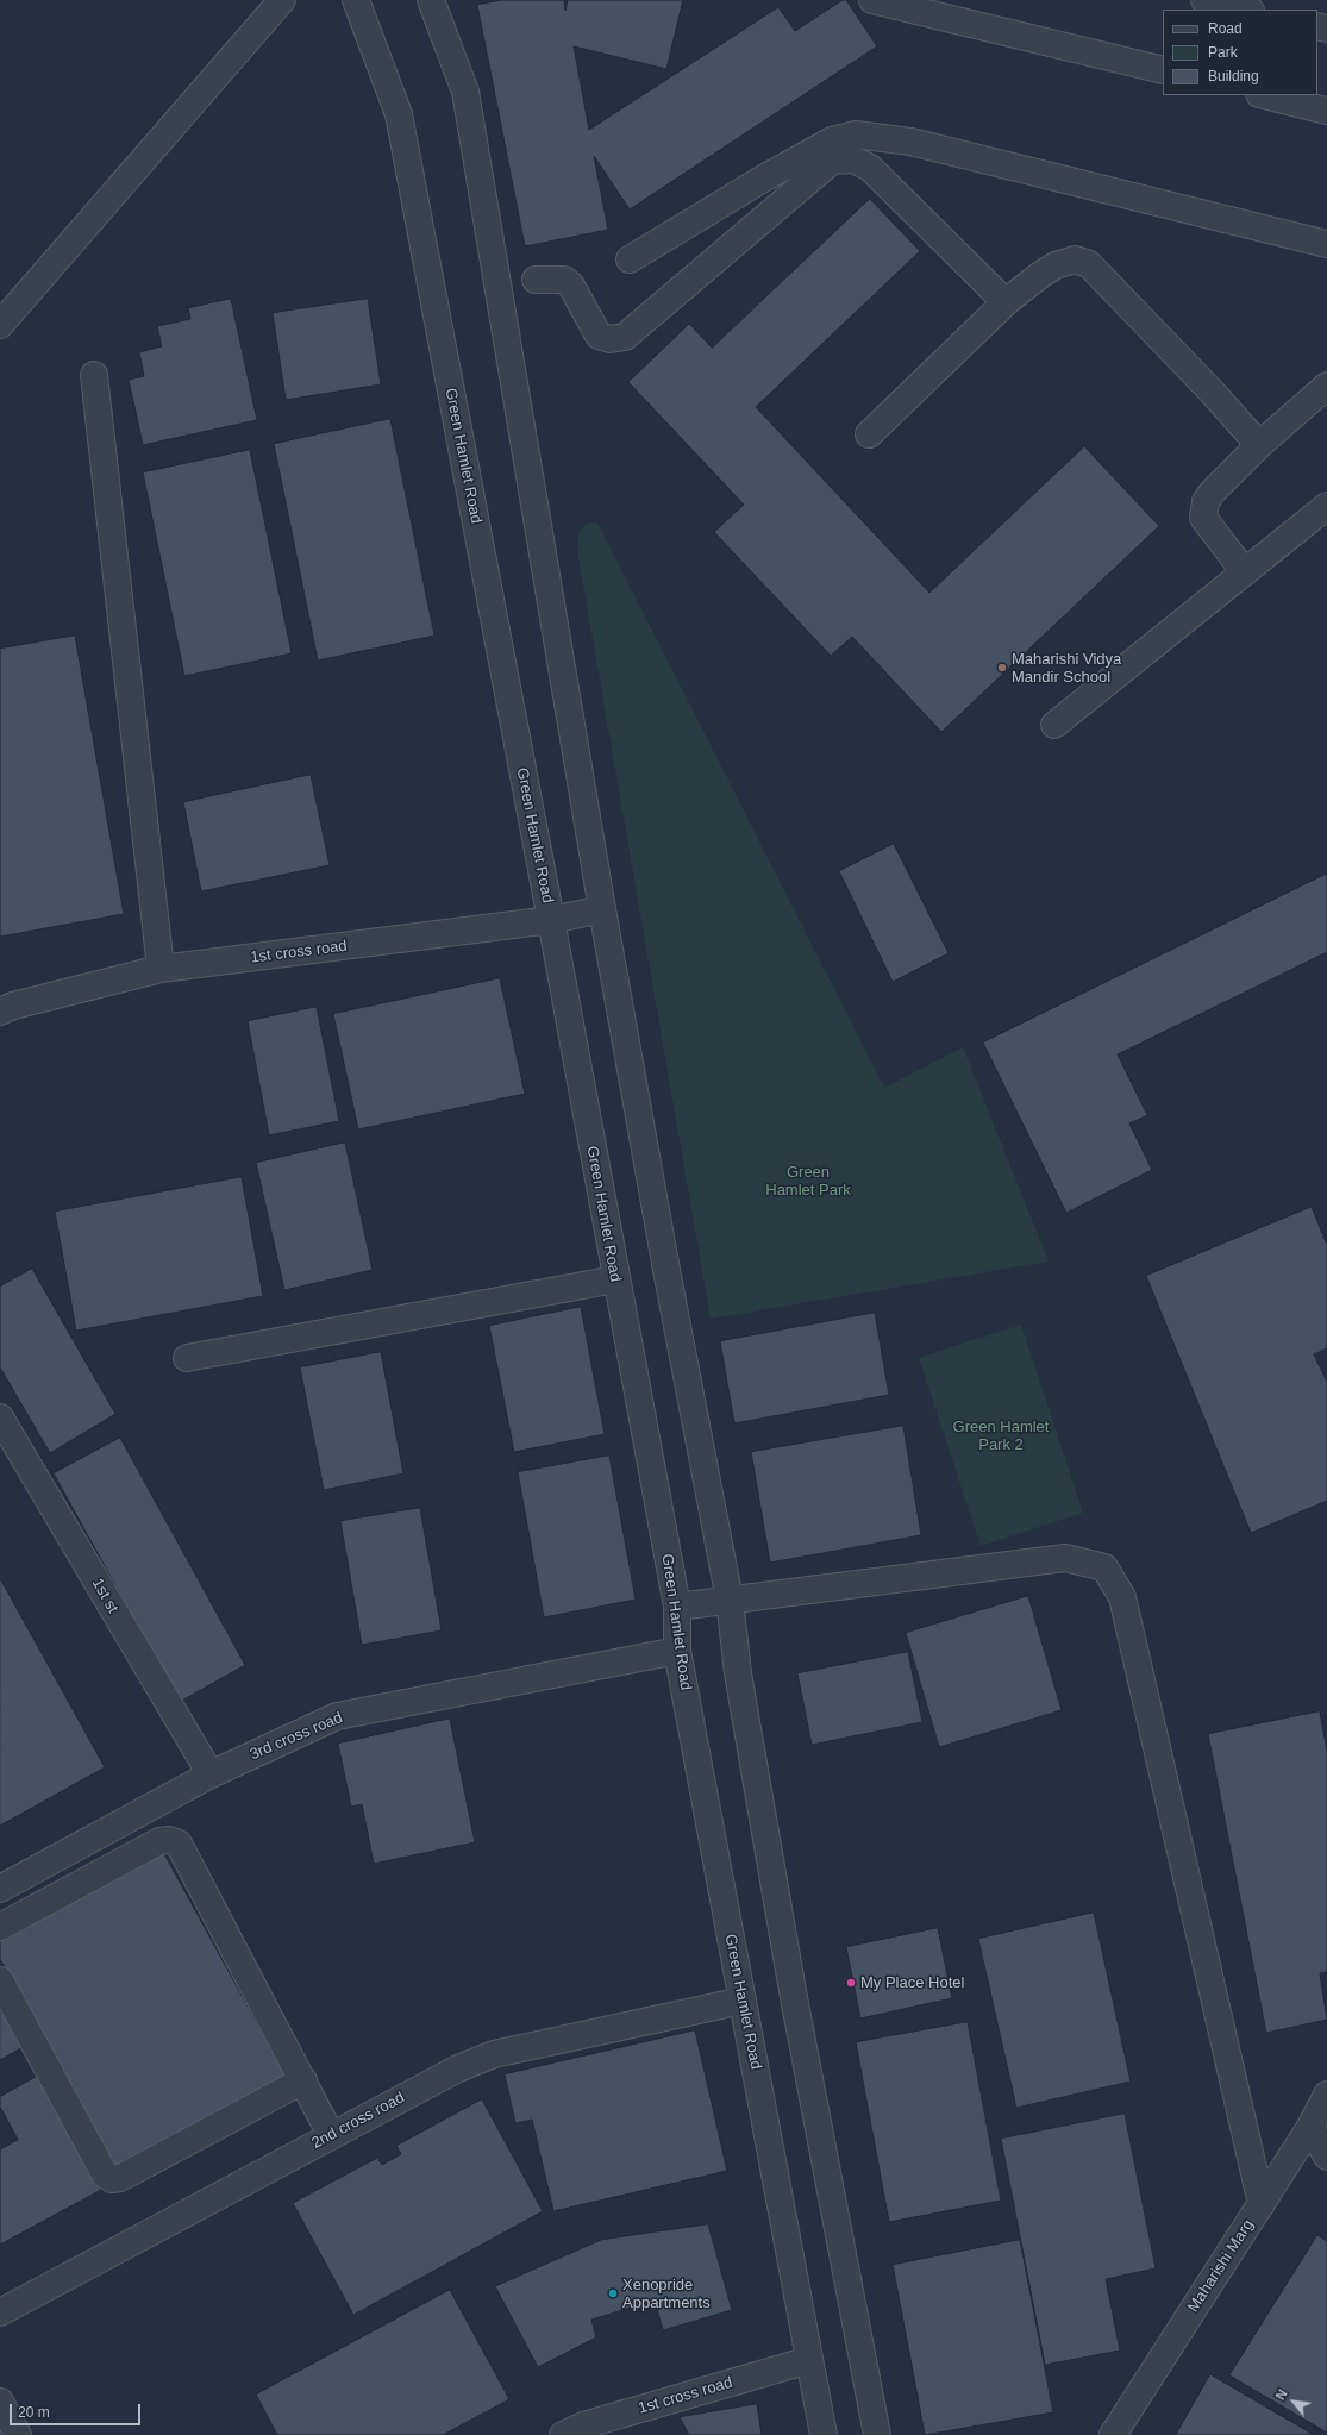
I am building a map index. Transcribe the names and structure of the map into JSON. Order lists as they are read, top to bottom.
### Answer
{
  "streets": {
    "street": [
      "Green Hamlet Road",
      "1st cross road",
      "1st st",
      "3rd cross road",
      "2nd cross road",
      "Maharishi Marg"
    ]
  },
  "crossings": [
    ["Green Hamlet Road", "1st cross road"],
    ["Green Hamlet Road", "3rd cross road"],
    ["Green Hamlet Road", "2nd cross road"],
    ["1st st", "3rd cross road"]
  ],
  "parks": ["Green Hamlet Park", "Green Hamlet Park 2"],
  "places": ["Maharishi Vidya Mandir School", "My Place Hotel", "Xenopride Appartments"],
  "legend": ["Road", "Park", "Building"],
  "scale_bar": "20 m",
  "north": "top left"
}
